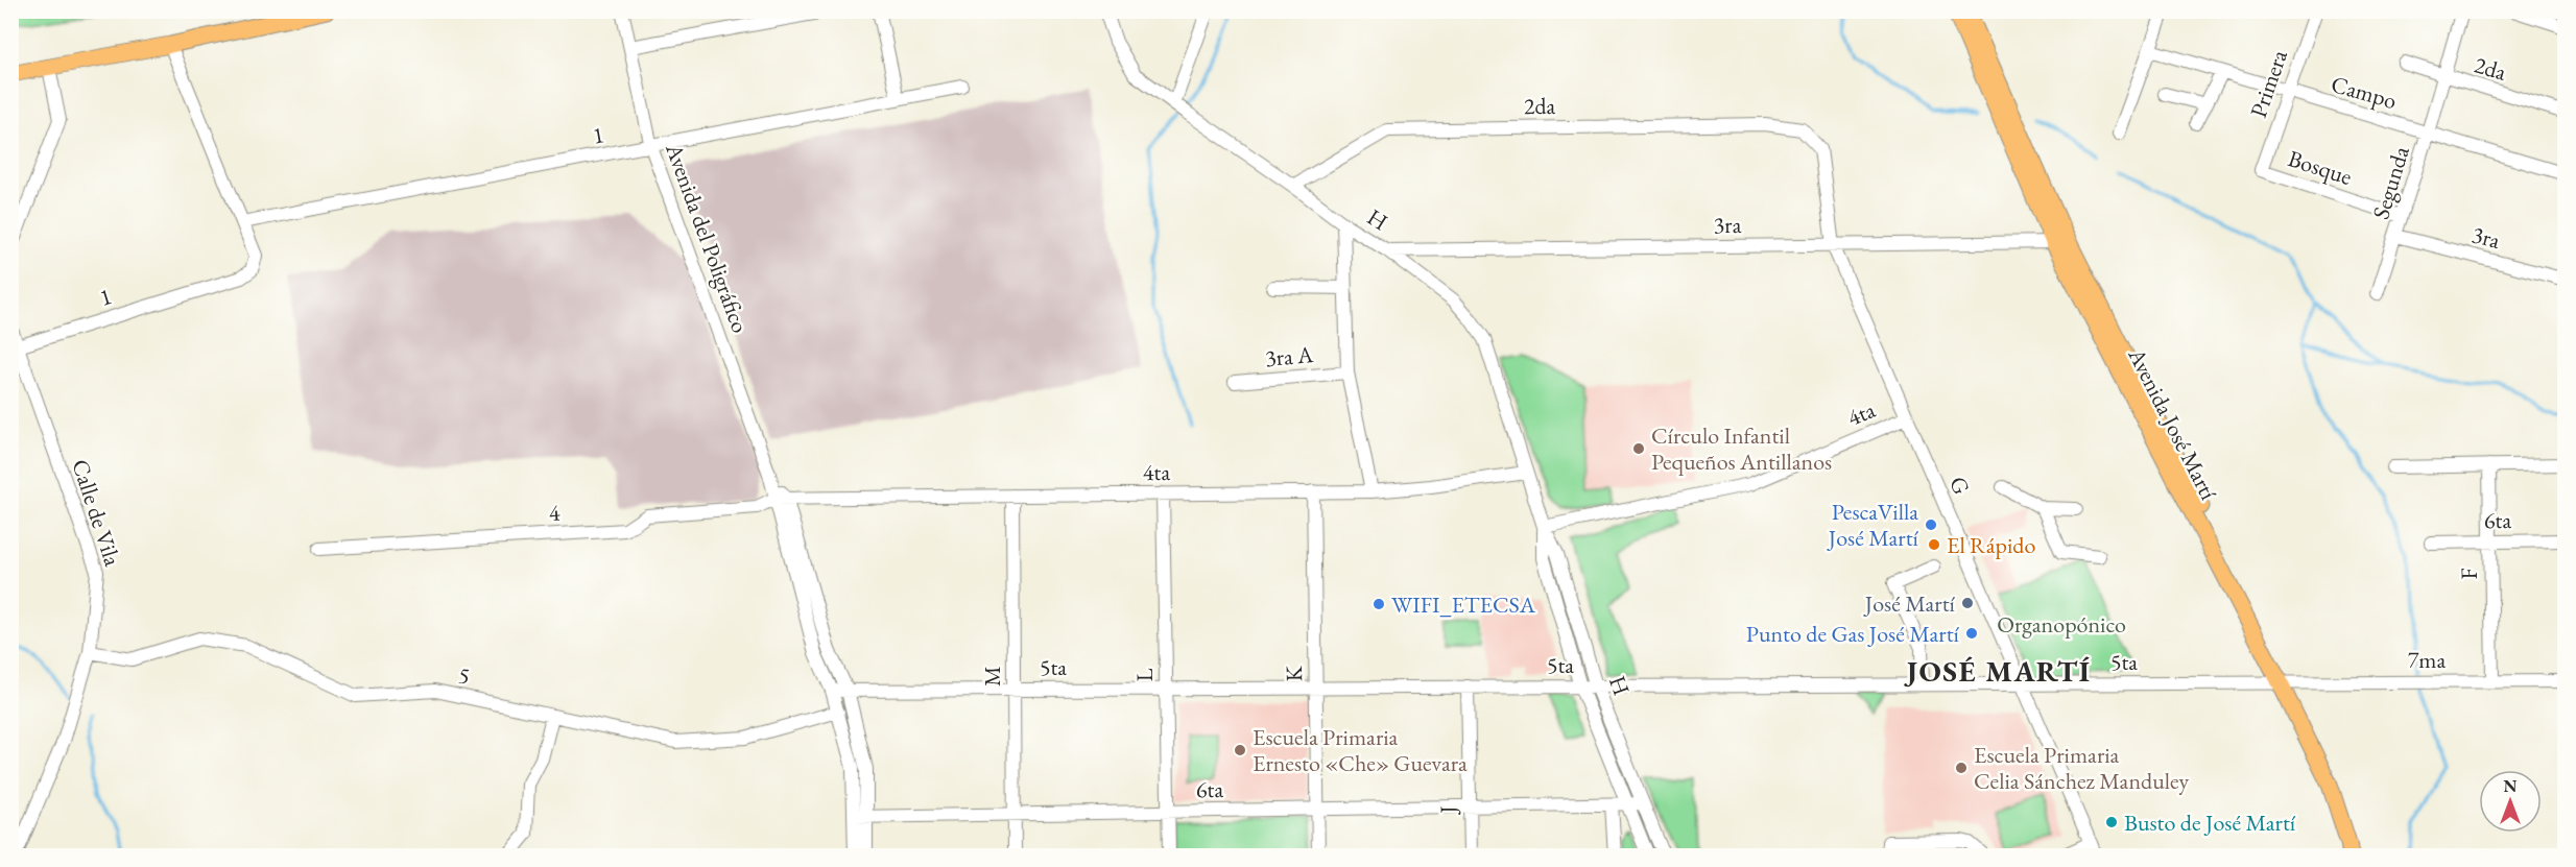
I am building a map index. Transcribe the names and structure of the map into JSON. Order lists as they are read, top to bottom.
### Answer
{
  "streets": {
    "main road": ["Avenida José Martí"],
    "street": [
      "2da",
      "Primera",
      "Campo",
      "1",
      "Bosque",
      "Segunda",
      "H",
      "3ra",
      "Avenida del Poligráfico",
      "3ra A",
      "4ta",
      "G",
      "Calle de Vila",
      "4",
      "6ta",
      "F",
      "7ma",
      "5ta",
      "K",
      "5",
      "L",
      "M",
      "J"
    ]
  },
  "crossings": [
    ["2da", "Segunda"],
    ["2da", "H"],
    ["2da", "G"],
    ["Primera", "Campo"],
    ["Primera", "Bosque"],
    ["Campo", "Segunda"],
    ["1", "Avenida del Poligráfico"],
    ["1", "Calle de Vila"],
    ["Bosque", "Segunda"],
    ["Segunda", "3ra"],
    ["H", "3ra"],
    ["H", "4ta"],
    ["H", "6ta"],
    ["H", "5ta"],
    ["3ra", "Avenida José Martí"],
    ["3ra", "G"],
    ["Avenida del Poligráfico", "4ta"],
    ["Avenida del Poligráfico", "4"],
    ["Avenida del Poligráfico", "6ta"],
    ["Avenida del Poligráfico", "5ta"],
    ["Avenida del Poligráfico", "5"],
    ["4ta", "G"],
    ["4ta", "4"],
    ["4ta", "K"],
    ["4ta", "L"],
    ["4ta", "M"],
    ["Avenida José Martí", "7ma"],
    ["Avenida José Martí", "5ta"],
    ["G", "5ta"],
    ["Calle de Vila", "5"],
    ["6ta", "F"],
    ["6ta", "K"],
    ["6ta", "L"],
    ["6ta", "M"],
    ["6ta", "J"],
    ["F", "7ma"],
    ["7ma", "5ta"],
    ["5ta", "K"],
    ["5ta", "L"],
    ["5ta", "M"],
    ["5ta", "J"]
  ],
  "districts": ["JOSÉ MARTÍ"],
  "parks": ["Organopónico"],
  "places": [
    "Círculo Infantil Pequeños Antillanos",
    "PescaVilla José Martí",
    "El Rápido",
    "José Martí",
    "WIFI_ETECSA",
    "Punto de Gas José Martí",
    "Escuela Primaria Ernesto «Che» Guevara",
    "Escuela Primaria Celia Sánchez Manduley",
    "Busto de José Martí"
  ],
  "north": "top"
}
